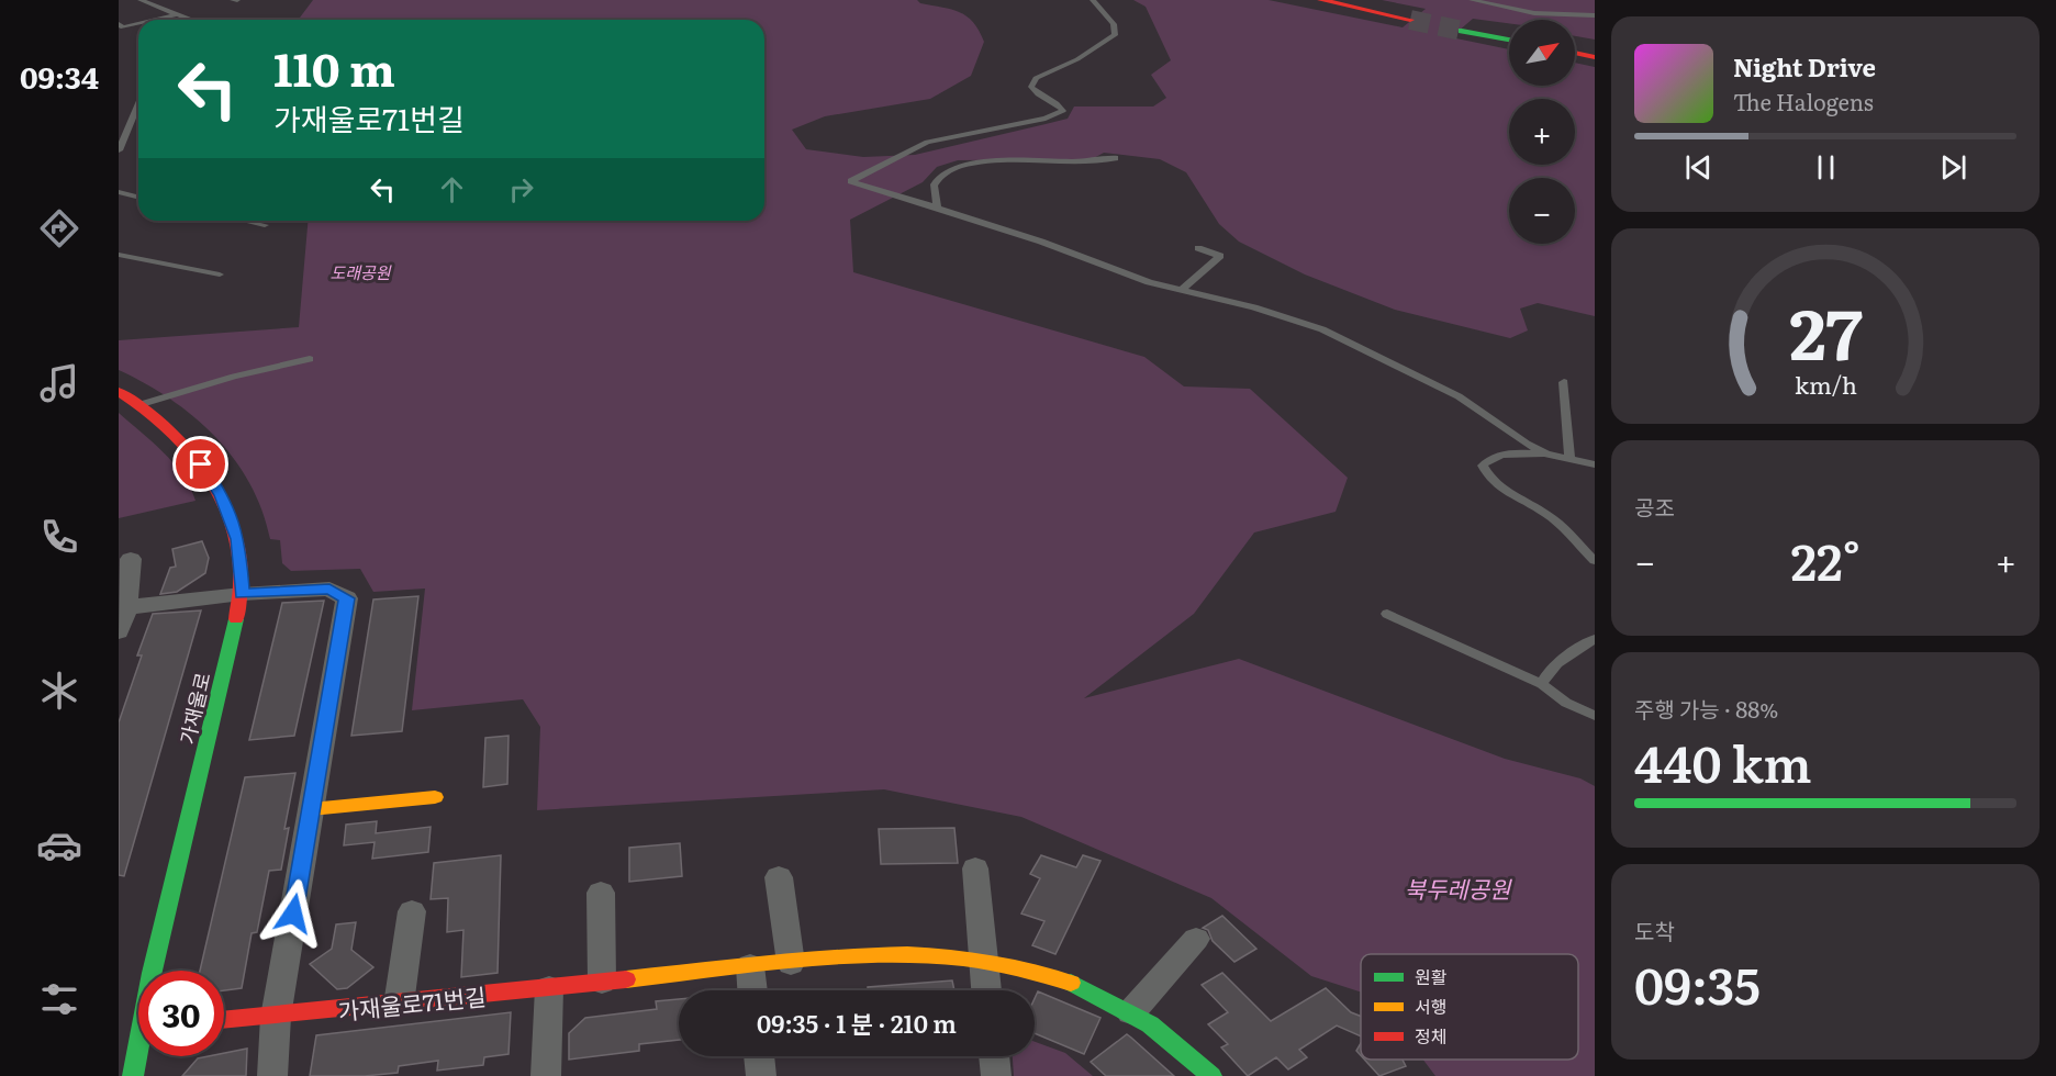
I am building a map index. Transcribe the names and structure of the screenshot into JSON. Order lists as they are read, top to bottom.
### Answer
{
  "streets": {
    "street": ["가재울로", "가재울로71번길"]
  },
  "parks": ["도래공원", "북두레공원"],
  "legend": ["원활", "서행", "정체"],
  "north": "top right",
  "page": {
    "tabs": "09:34",
    "map_buttons": ["+", "−"],
    "turn": ["110 m", "가재울로71번길"],
    "song": ["Night Drive", "The Halogens"],
    "tile": [
      "공조",
      ["주행 가능 · 88%", "440 km"],
      ["도착", "09:35"]
    ],
    "heat": ["−", "22°", "+"],
    "limit": "30",
    "trip": "09:35 · 1 분 · 210 m",
    "gauge": ["27", "km/h"]
  }
}
